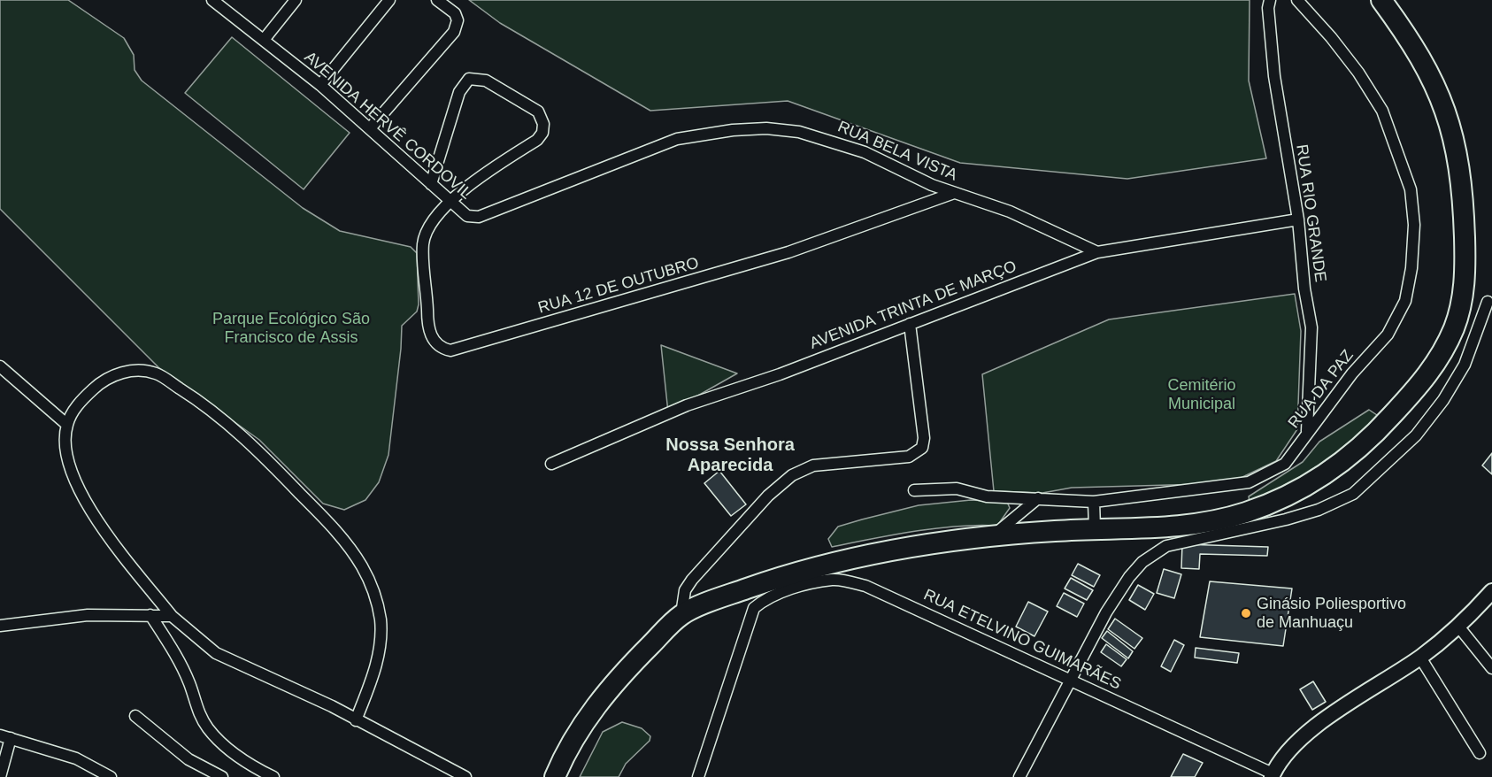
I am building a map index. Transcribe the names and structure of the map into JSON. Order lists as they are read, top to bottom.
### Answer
{
  "streets": {
    "street": [
      "AVENIDA HERVÊ CORDOVIL",
      "RUA BELA VISTA",
      "RUA RIO GRANDE",
      "RUA 12 DE OUTUBRO",
      "AVENIDA TRINTA DE MARÇO",
      "RUA DA PAZ",
      "RUA ETELVINO GUIMARÃES"
    ]
  },
  "crossings": [
    ["AVENIDA HERVÊ CORDOVIL", "RUA BELA VISTA"],
    ["AVENIDA HERVÊ CORDOVIL", "RUA 12 DE OUTUBRO"],
    ["RUA BELA VISTA", "RUA 12 DE OUTUBRO"],
    ["RUA BELA VISTA", "AVENIDA TRINTA DE MARÇO"],
    ["RUA RIO GRANDE", "AVENIDA TRINTA DE MARÇO"],
    ["RUA RIO GRANDE", "RUA DA PAZ"]
  ],
  "districts": ["Nossa Senhora Aparecida"],
  "parks": ["Parque Ecológico São Francisco de Assis", "Cemitério Municipal"],
  "places": ["Ginásio Poliesportivo de Manhuaçu"]
}
